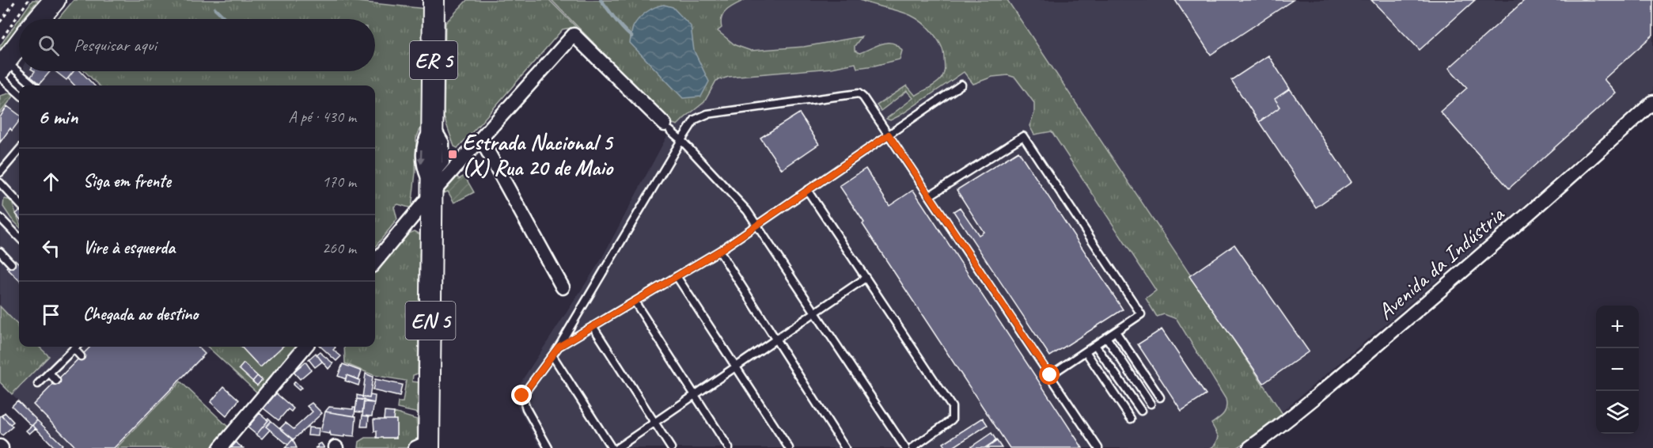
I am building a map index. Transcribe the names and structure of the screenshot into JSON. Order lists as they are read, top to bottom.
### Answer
{
  "streets": {
    "main road": ["ER 5", "EN 5"],
    "street": ["Avenida da Indústria"]
  },
  "crossings": [
    ["ER 5", "EN 5"]
  ],
  "places": {
    "transit": ["Estrada Nacional 5 (X) Rua 20 de Maio"]
  },
  "page": {
    "search": "Pesquisar aqui",
    "heading": ["6 min", "A pé · 430 m"],
    "list": [
      ["Siga em frente", "170 m"],
      ["Vire à esquerda", "260 m"],
      "Chegada ao destino"
    ],
    "map_buttons": ["+", "−"]
  }
}
